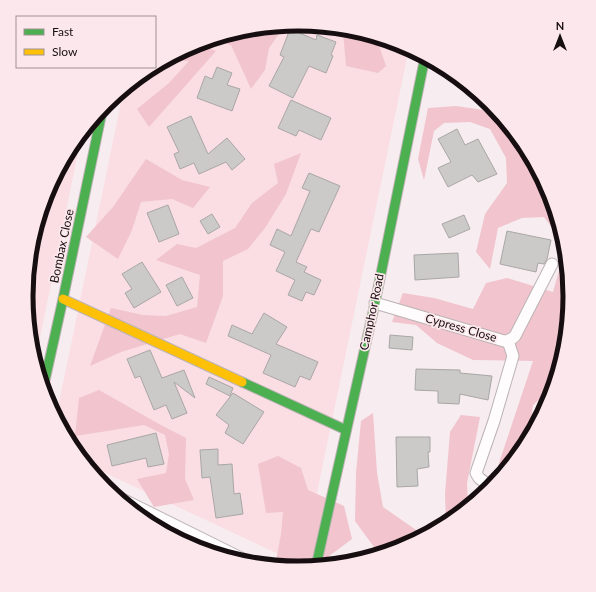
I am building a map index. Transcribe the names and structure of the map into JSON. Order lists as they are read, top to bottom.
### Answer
{
  "streets": {
    "street": ["Bombax Close", "Camphor Road", "Cypress Close"]
  },
  "crossings": [
    ["Camphor Road", "Cypress Close"]
  ],
  "legend": ["Fast", "Slow"],
  "north": "top"
}
